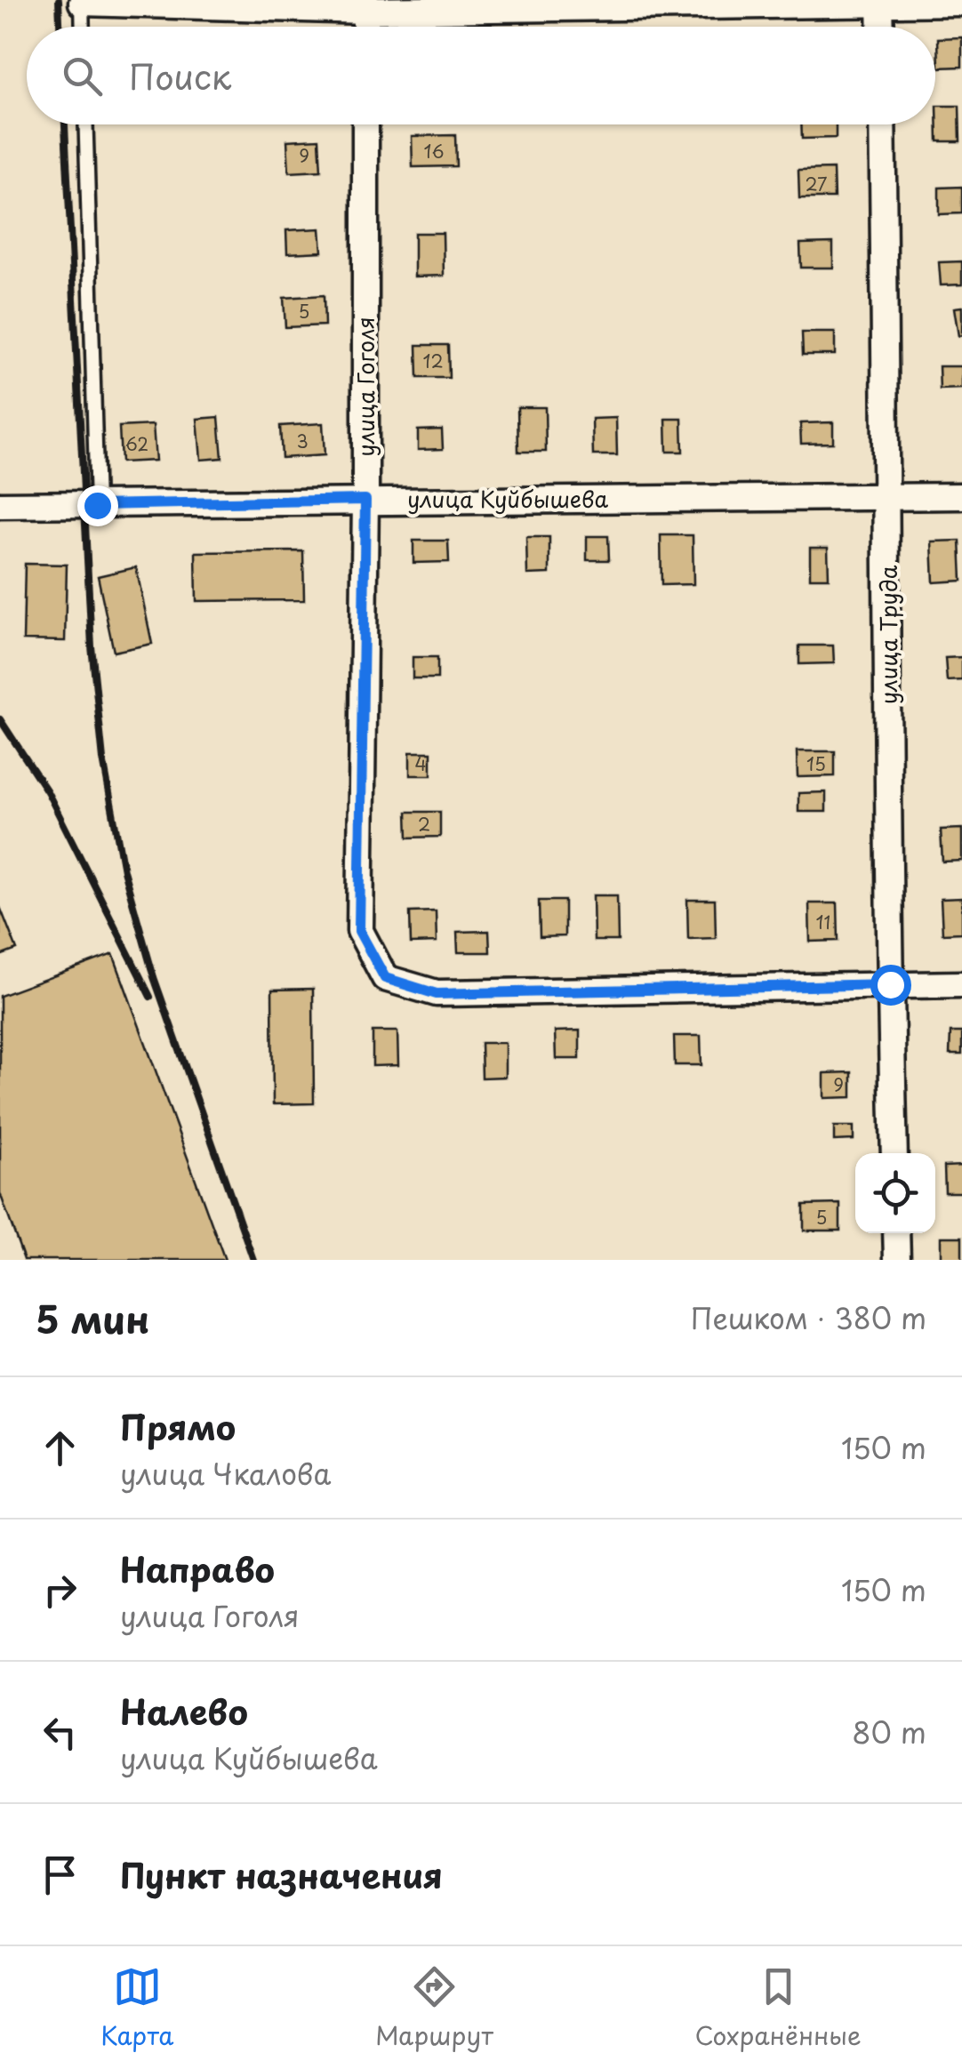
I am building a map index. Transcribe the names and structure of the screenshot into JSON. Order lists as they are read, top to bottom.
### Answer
{
  "streets": {
    "street": ["улица Гоголя", "улица Куйбышева", "улица Труда"]
  },
  "crossings": [
    ["улица Гоголя", "улица Куйбышева"],
    ["улица Гоголя", "улица Труда"],
    ["улица Куйбышева", "улица Труда"]
  ],
  "house_numbers": [
    "16",
    "9",
    "27",
    "5",
    "12",
    "3",
    "62",
    "4",
    "15",
    "2",
    "11",
    "9",
    "5"
  ],
  "page": {
    "search": "Поиск",
    "heading": ["5 мин", "Пешком · 380 m"],
    "list": [
      ["Прямо", "улица Чкалова", "150 m"],
      ["Направо", "улица Гоголя", "150 m"],
      ["Налево", "улица Куйбышева", "80 m"],
      "Пункт назначения"
    ],
    "nav": ["Карта", "Маршрут", "Сохранённые"]
  }
}
